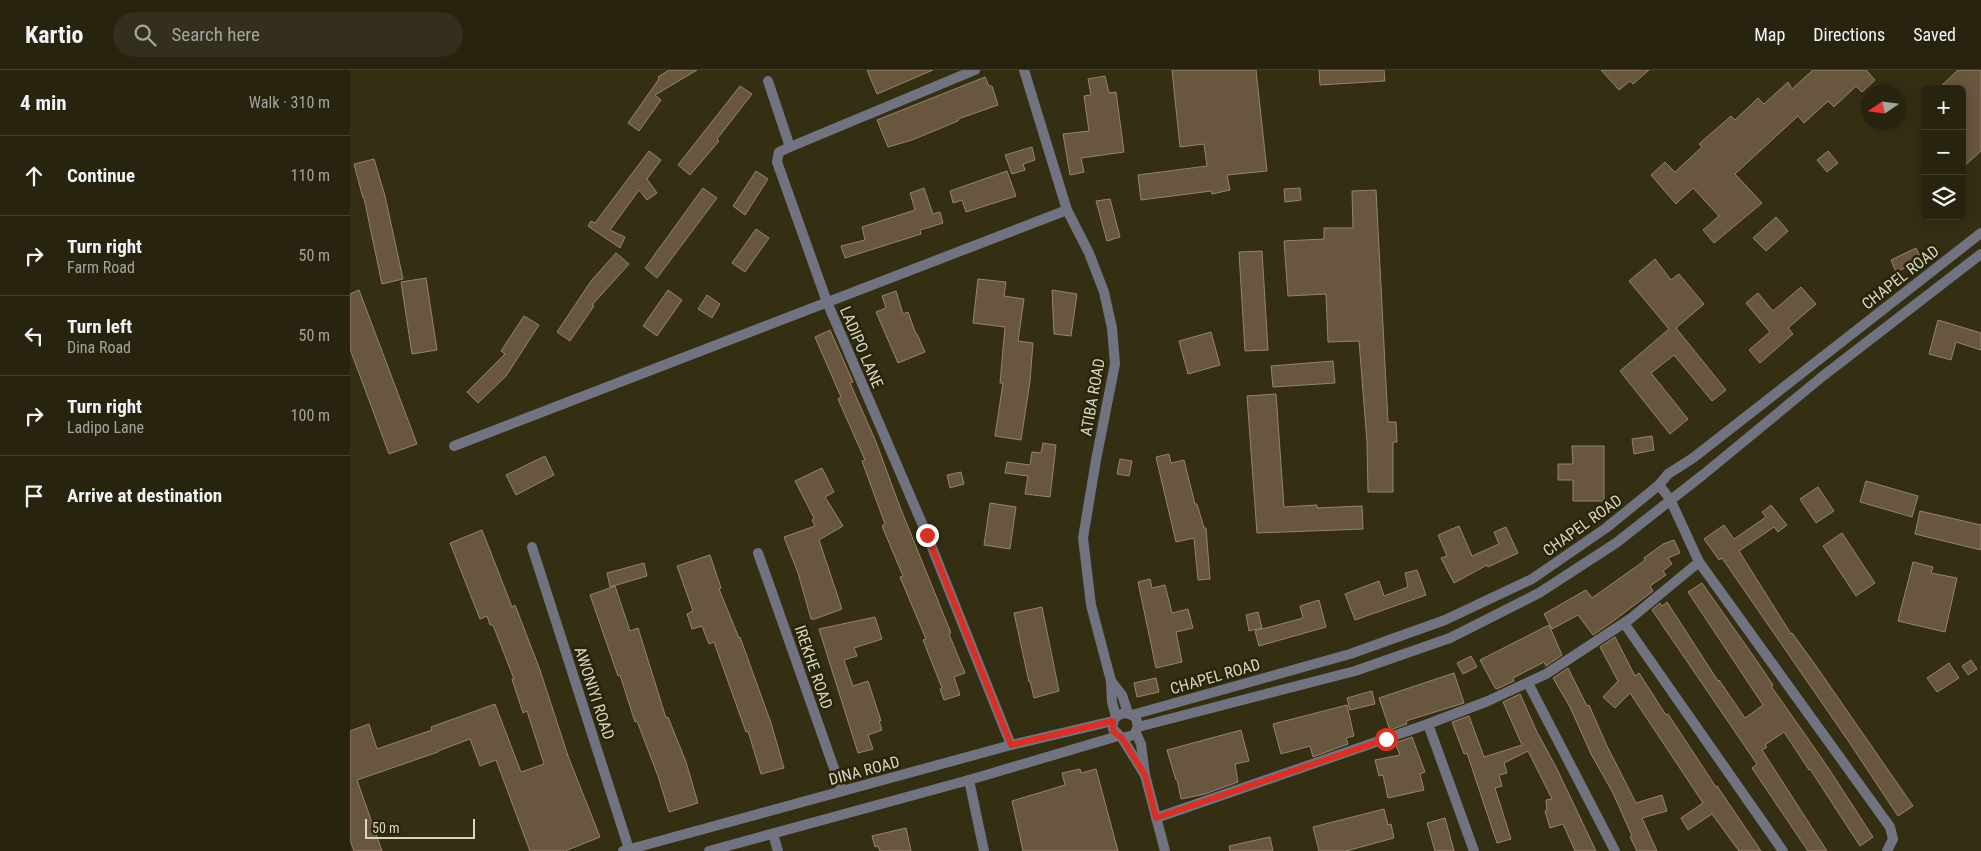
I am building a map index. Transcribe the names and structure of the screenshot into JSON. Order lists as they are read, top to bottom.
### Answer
{
  "streets": {
    "street": [
      "CHAPEL ROAD",
      "LADIPO LANE",
      "ATIBA ROAD",
      "IREKHE ROAD",
      "AWONIYI ROAD",
      "DINA ROAD"
    ]
  },
  "crossings": [
    ["CHAPEL ROAD", "ATIBA ROAD"],
    ["CHAPEL ROAD", "DINA ROAD"],
    ["LADIPO LANE", "DINA ROAD"],
    ["ATIBA ROAD", "DINA ROAD"],
    ["IREKHE ROAD", "DINA ROAD"],
    ["AWONIYI ROAD", "DINA ROAD"]
  ],
  "scale_bar": "50 m",
  "north": "left",
  "page": {
    "header": "Kartio",
    "search": "Search here",
    "nav": ["Map", "Directions", "Saved"],
    "heading": ["4 min", "Walk · 310 m"],
    "map_buttons": ["+", "−"],
    "list": [
      ["Continue", "110 m"],
      ["Turn right", "Farm Road", "50 m"],
      ["Turn left", "Dina Road", "50 m"],
      ["Turn right", "Ladipo Lane", "100 m"],
      "Arrive at destination"
    ],
    "scale": "50 m"
  }
}
